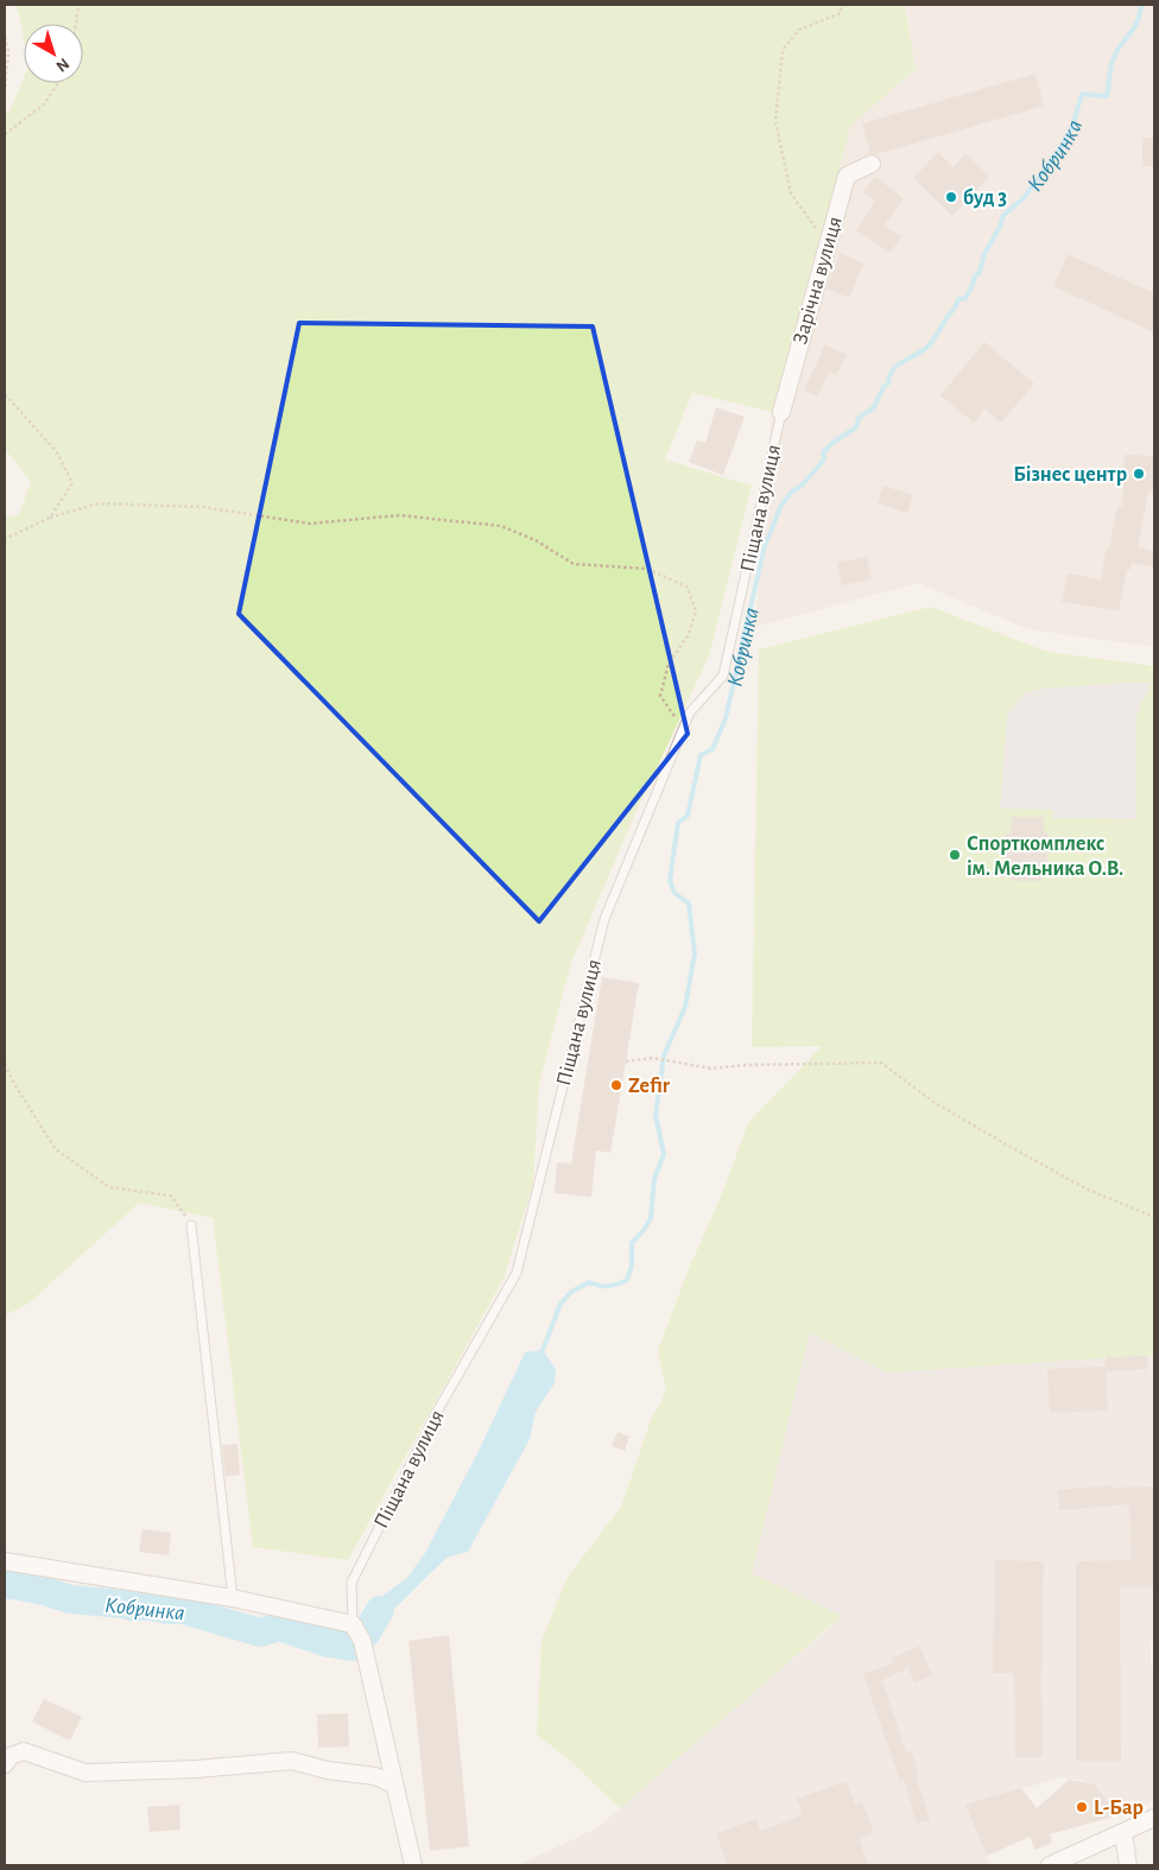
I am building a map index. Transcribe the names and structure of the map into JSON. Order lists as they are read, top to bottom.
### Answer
{
  "streets": {
    "street": ["Зарічна вулиця", "Піщана вулиця"]
  },
  "crossings": [
    ["Зарічна вулиця", "Піщана вулиця"]
  ],
  "water": ["Кобринка"],
  "places": [
    "буд 3",
    "Бізнес центр",
    "Спорткомплекс ім. Мельника О.В.",
    "Zefir",
    "L-Бар"
  ],
  "north": "bottom right"
}
